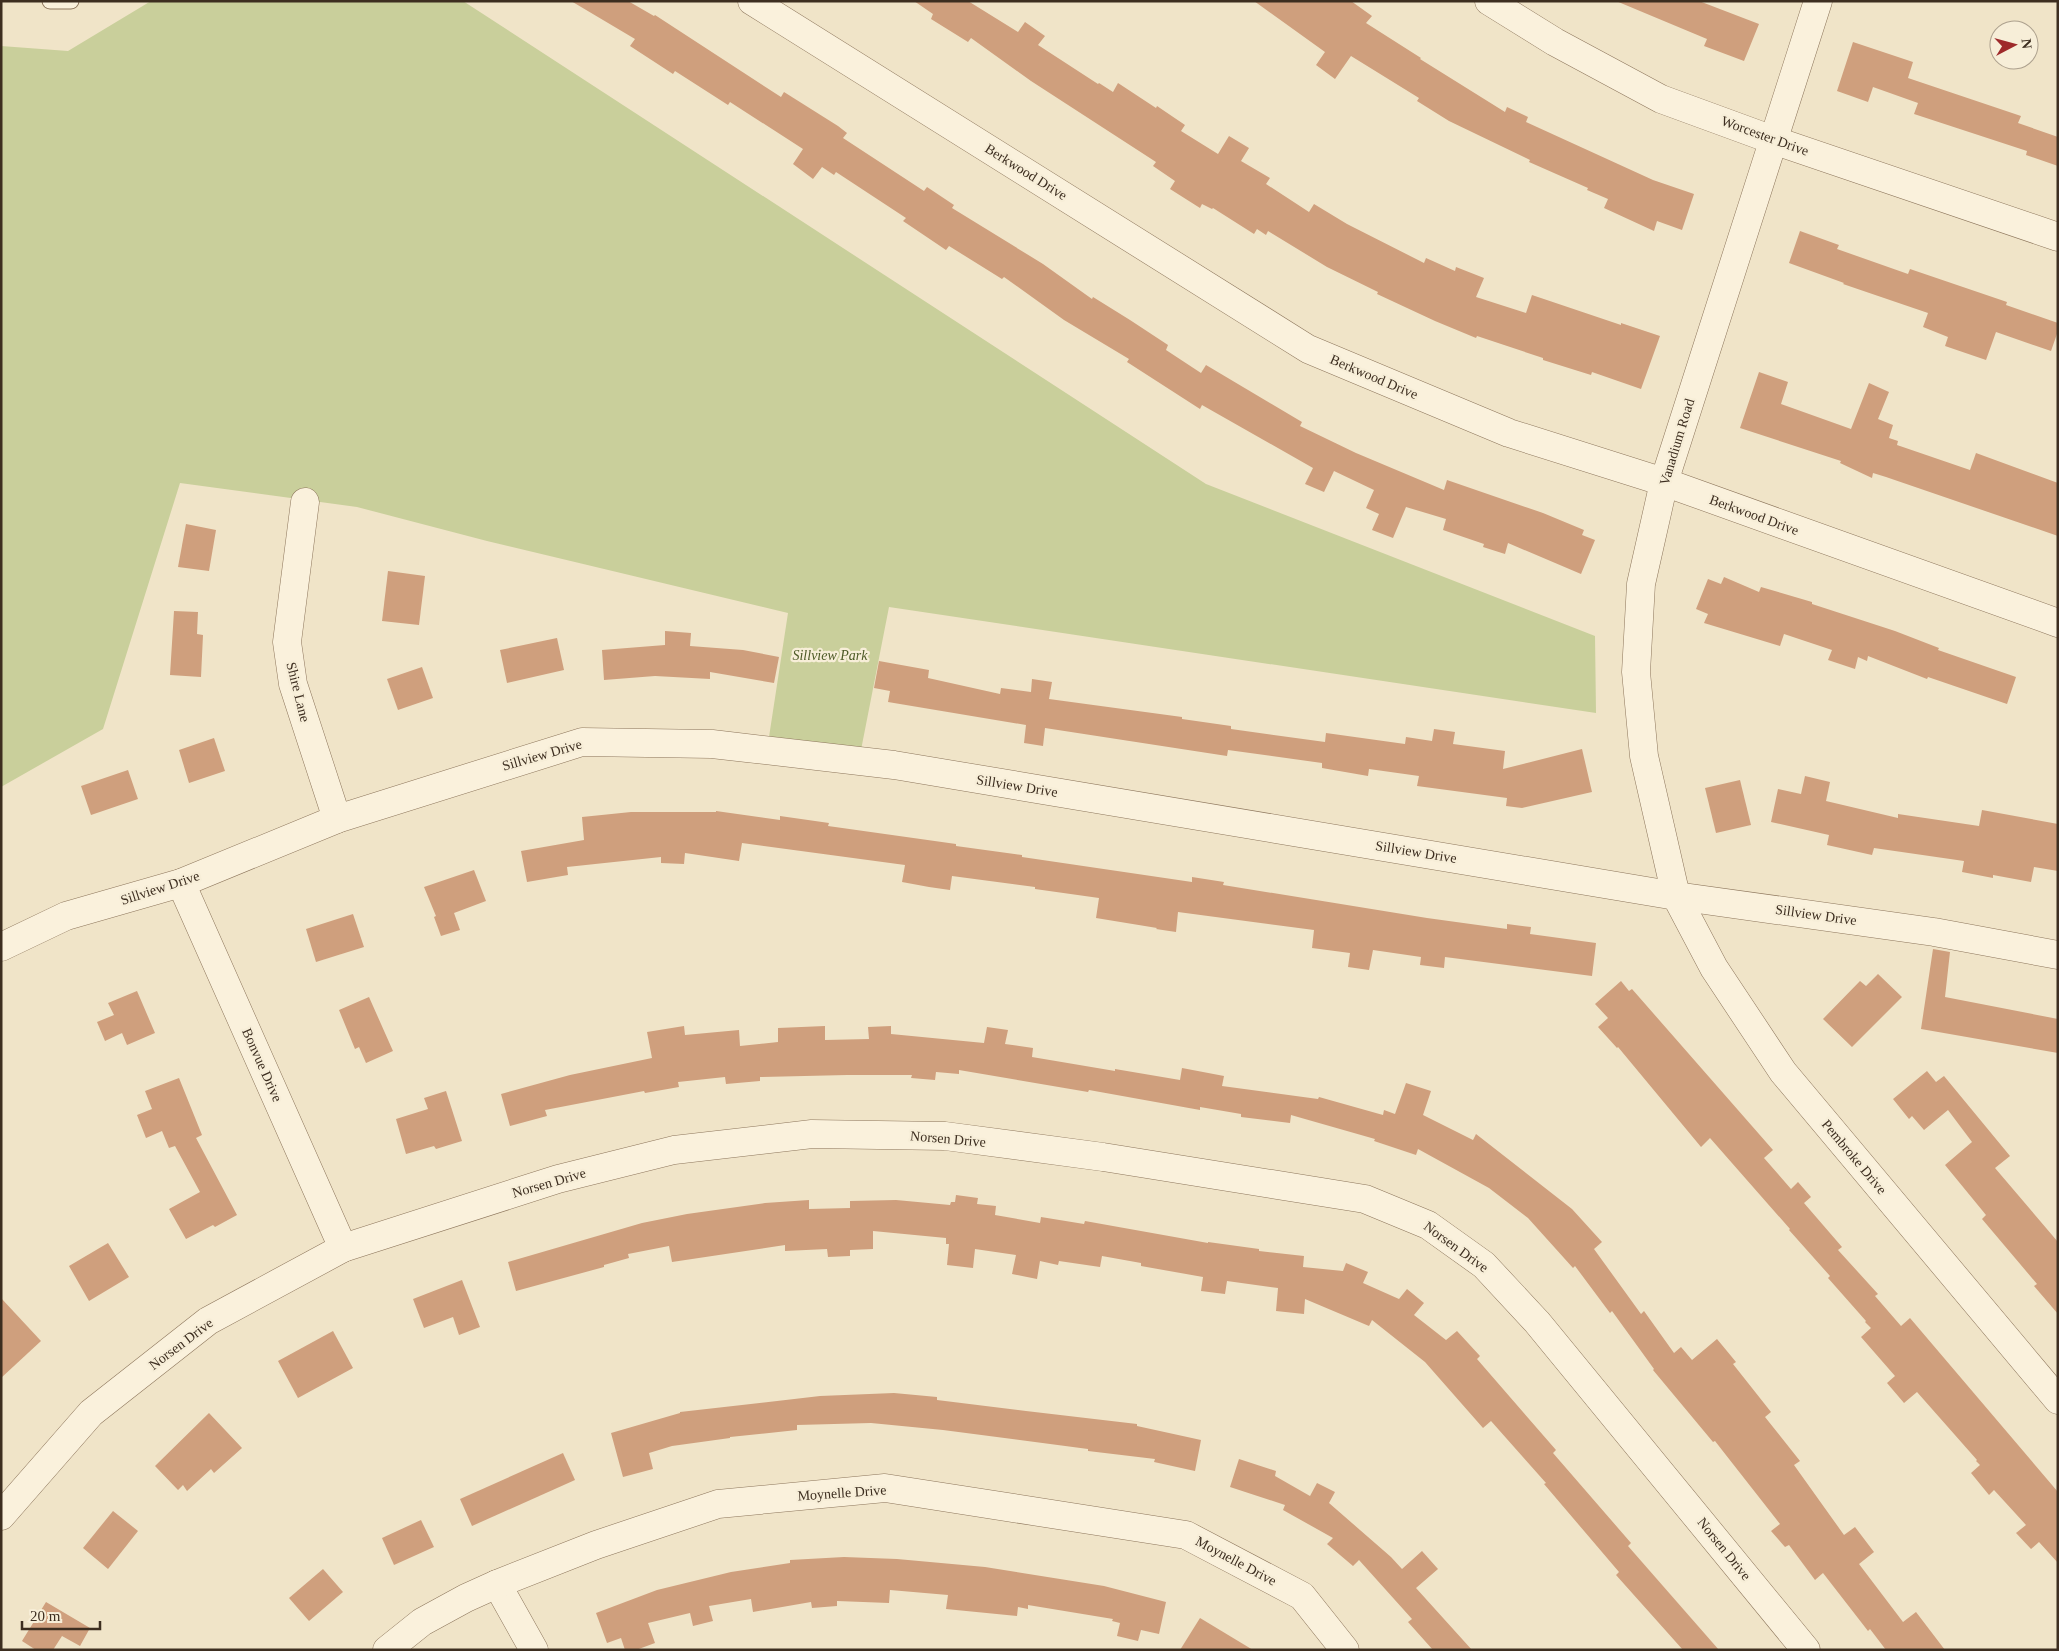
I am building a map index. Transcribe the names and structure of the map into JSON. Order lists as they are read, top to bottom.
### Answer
{
  "streets": {
    "street": [
      "Worcester Drive",
      "Berkwood Drive",
      "Vanadium Road",
      "Shire Lane",
      "Sillview Drive",
      "Bonvue Drive",
      "Norsen Drive",
      "Pembroke Drive",
      "Moynelle Drive"
    ]
  },
  "crossings": [
    ["Worcester Drive", "Vanadium Road"],
    ["Berkwood Drive", "Vanadium Road"],
    ["Vanadium Road", "Sillview Drive"],
    ["Vanadium Road", "Pembroke Drive"],
    ["Shire Lane", "Sillview Drive"],
    ["Sillview Drive", "Bonvue Drive"],
    ["Sillview Drive", "Pembroke Drive"],
    ["Bonvue Drive", "Norsen Drive"]
  ],
  "parks": ["Sillview Park"],
  "scale_bar": "20 m",
  "north": "right"
}
